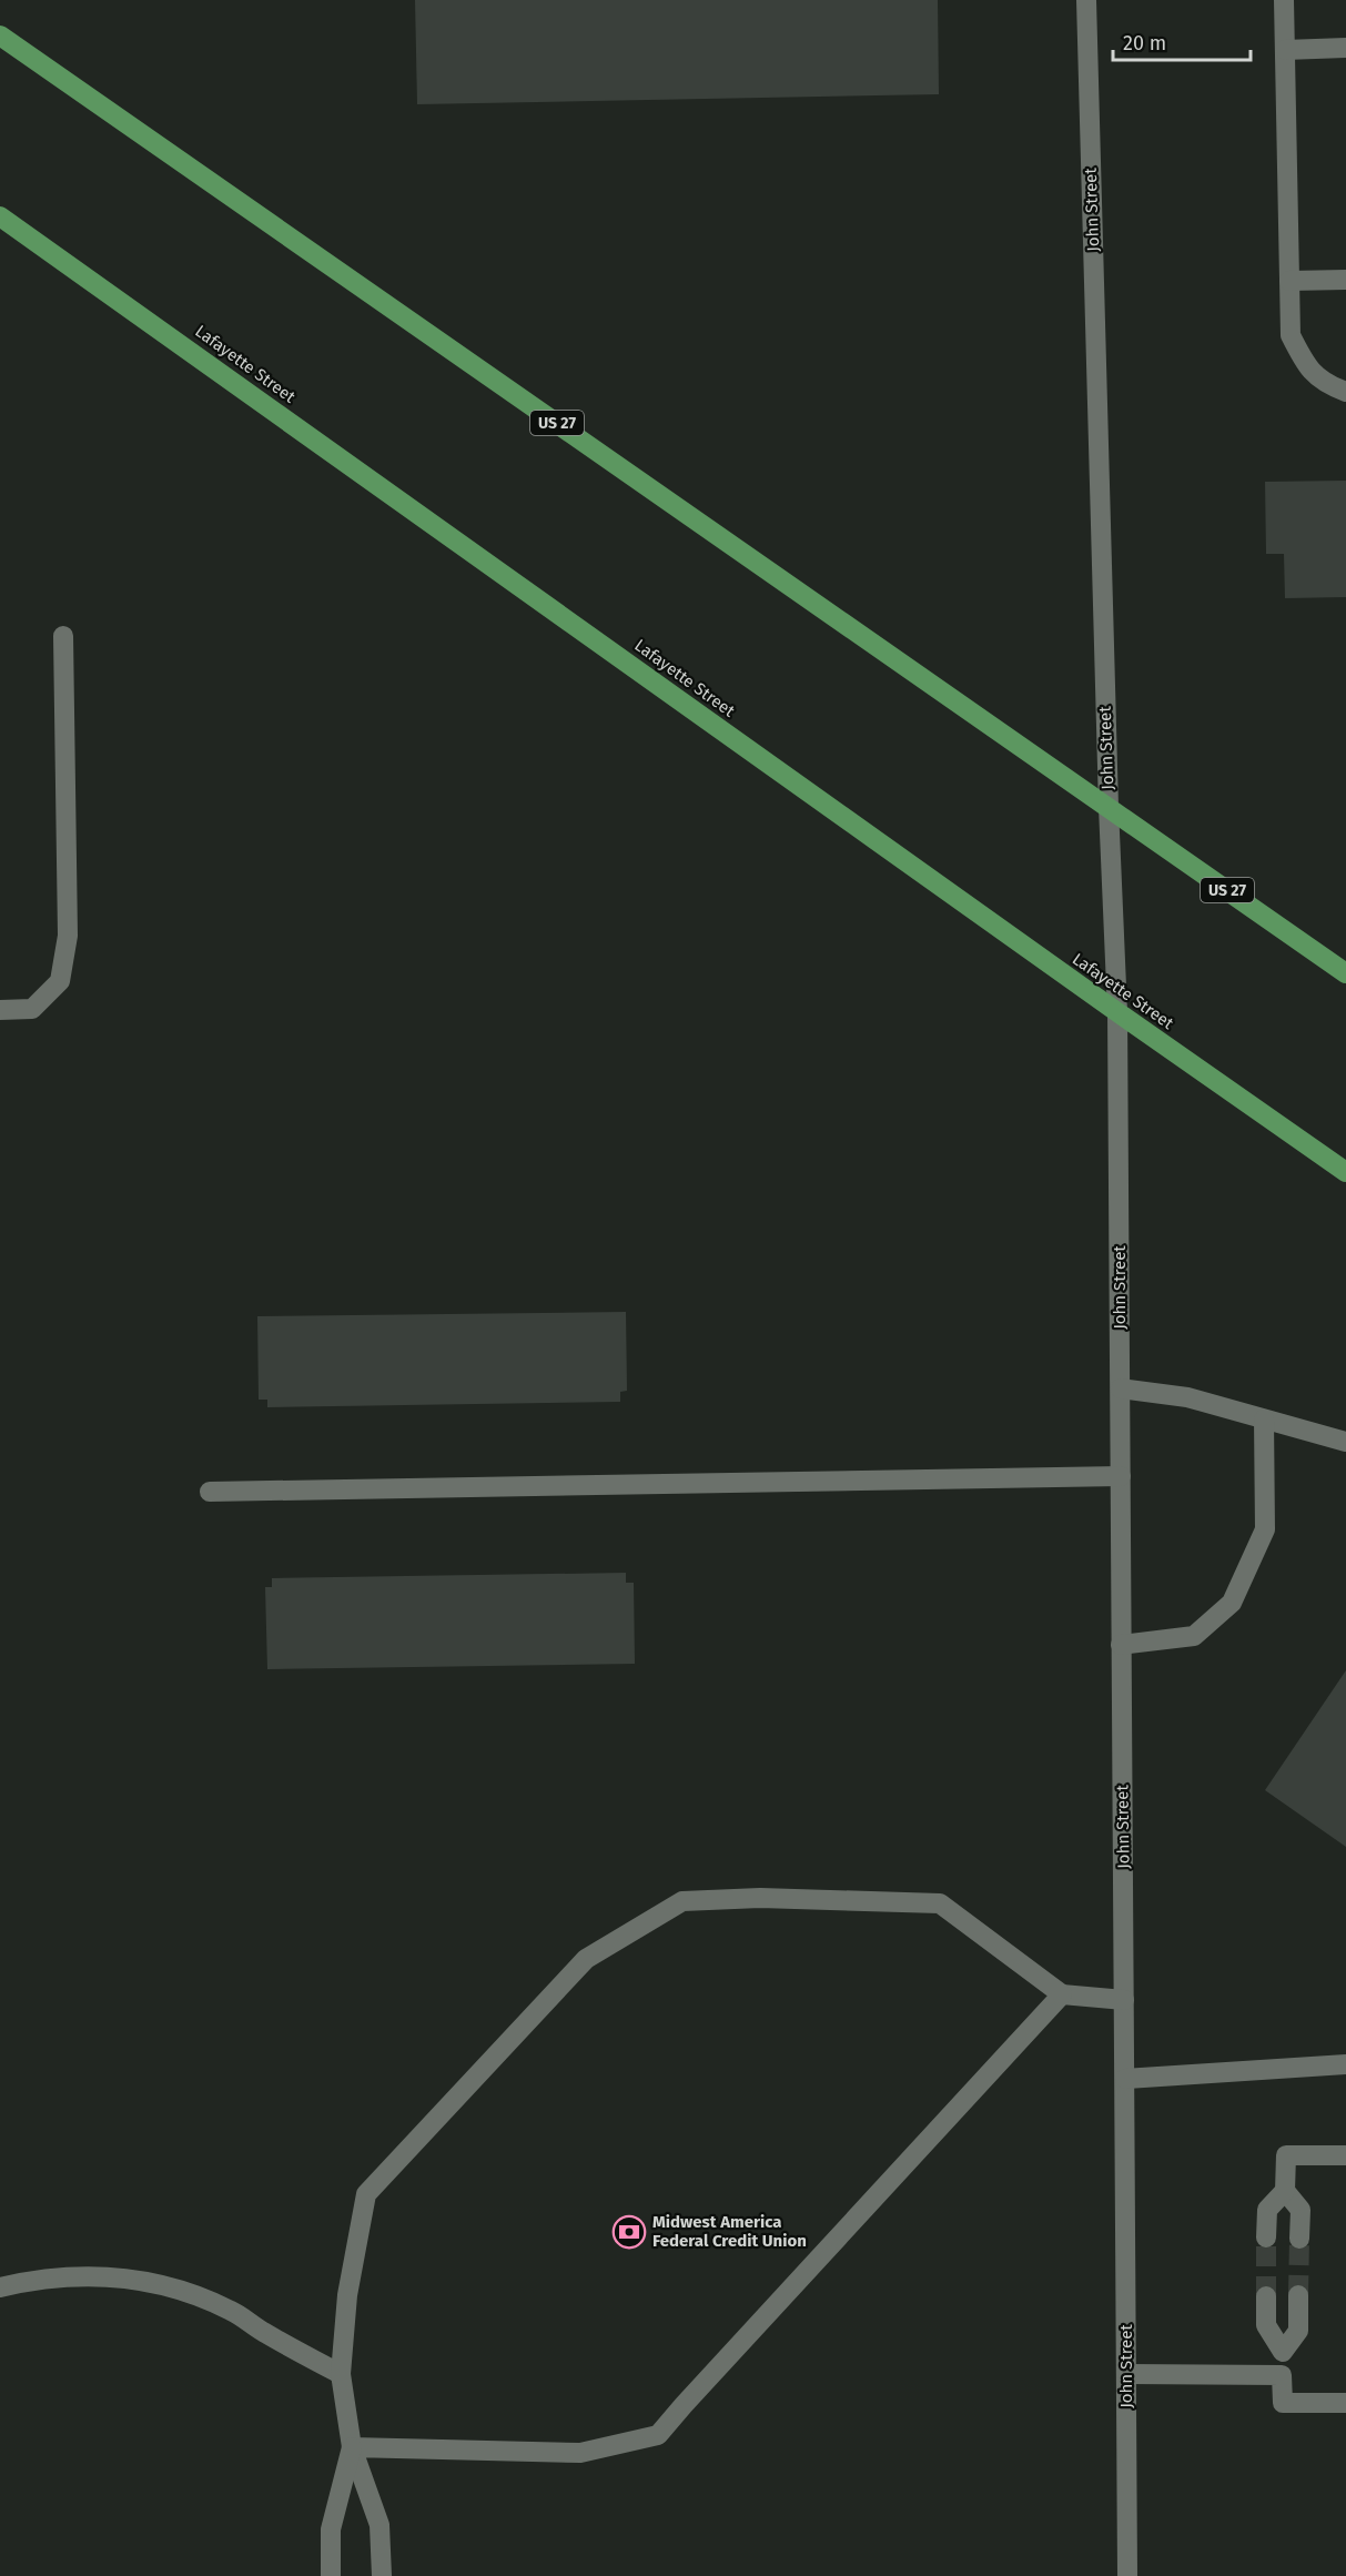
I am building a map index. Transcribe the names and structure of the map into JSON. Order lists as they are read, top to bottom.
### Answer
{
  "streets": {
    "highway": ["Lafayette Street", "US 27"],
    "street": ["John Street"]
  },
  "crossings": [
    ["John Street", "Lafayette Street"],
    ["John Street", "US 27"]
  ],
  "places": {
    "bank": ["Midwest America Federal Credit Union"]
  },
  "scale_bar": "20 m"
}
